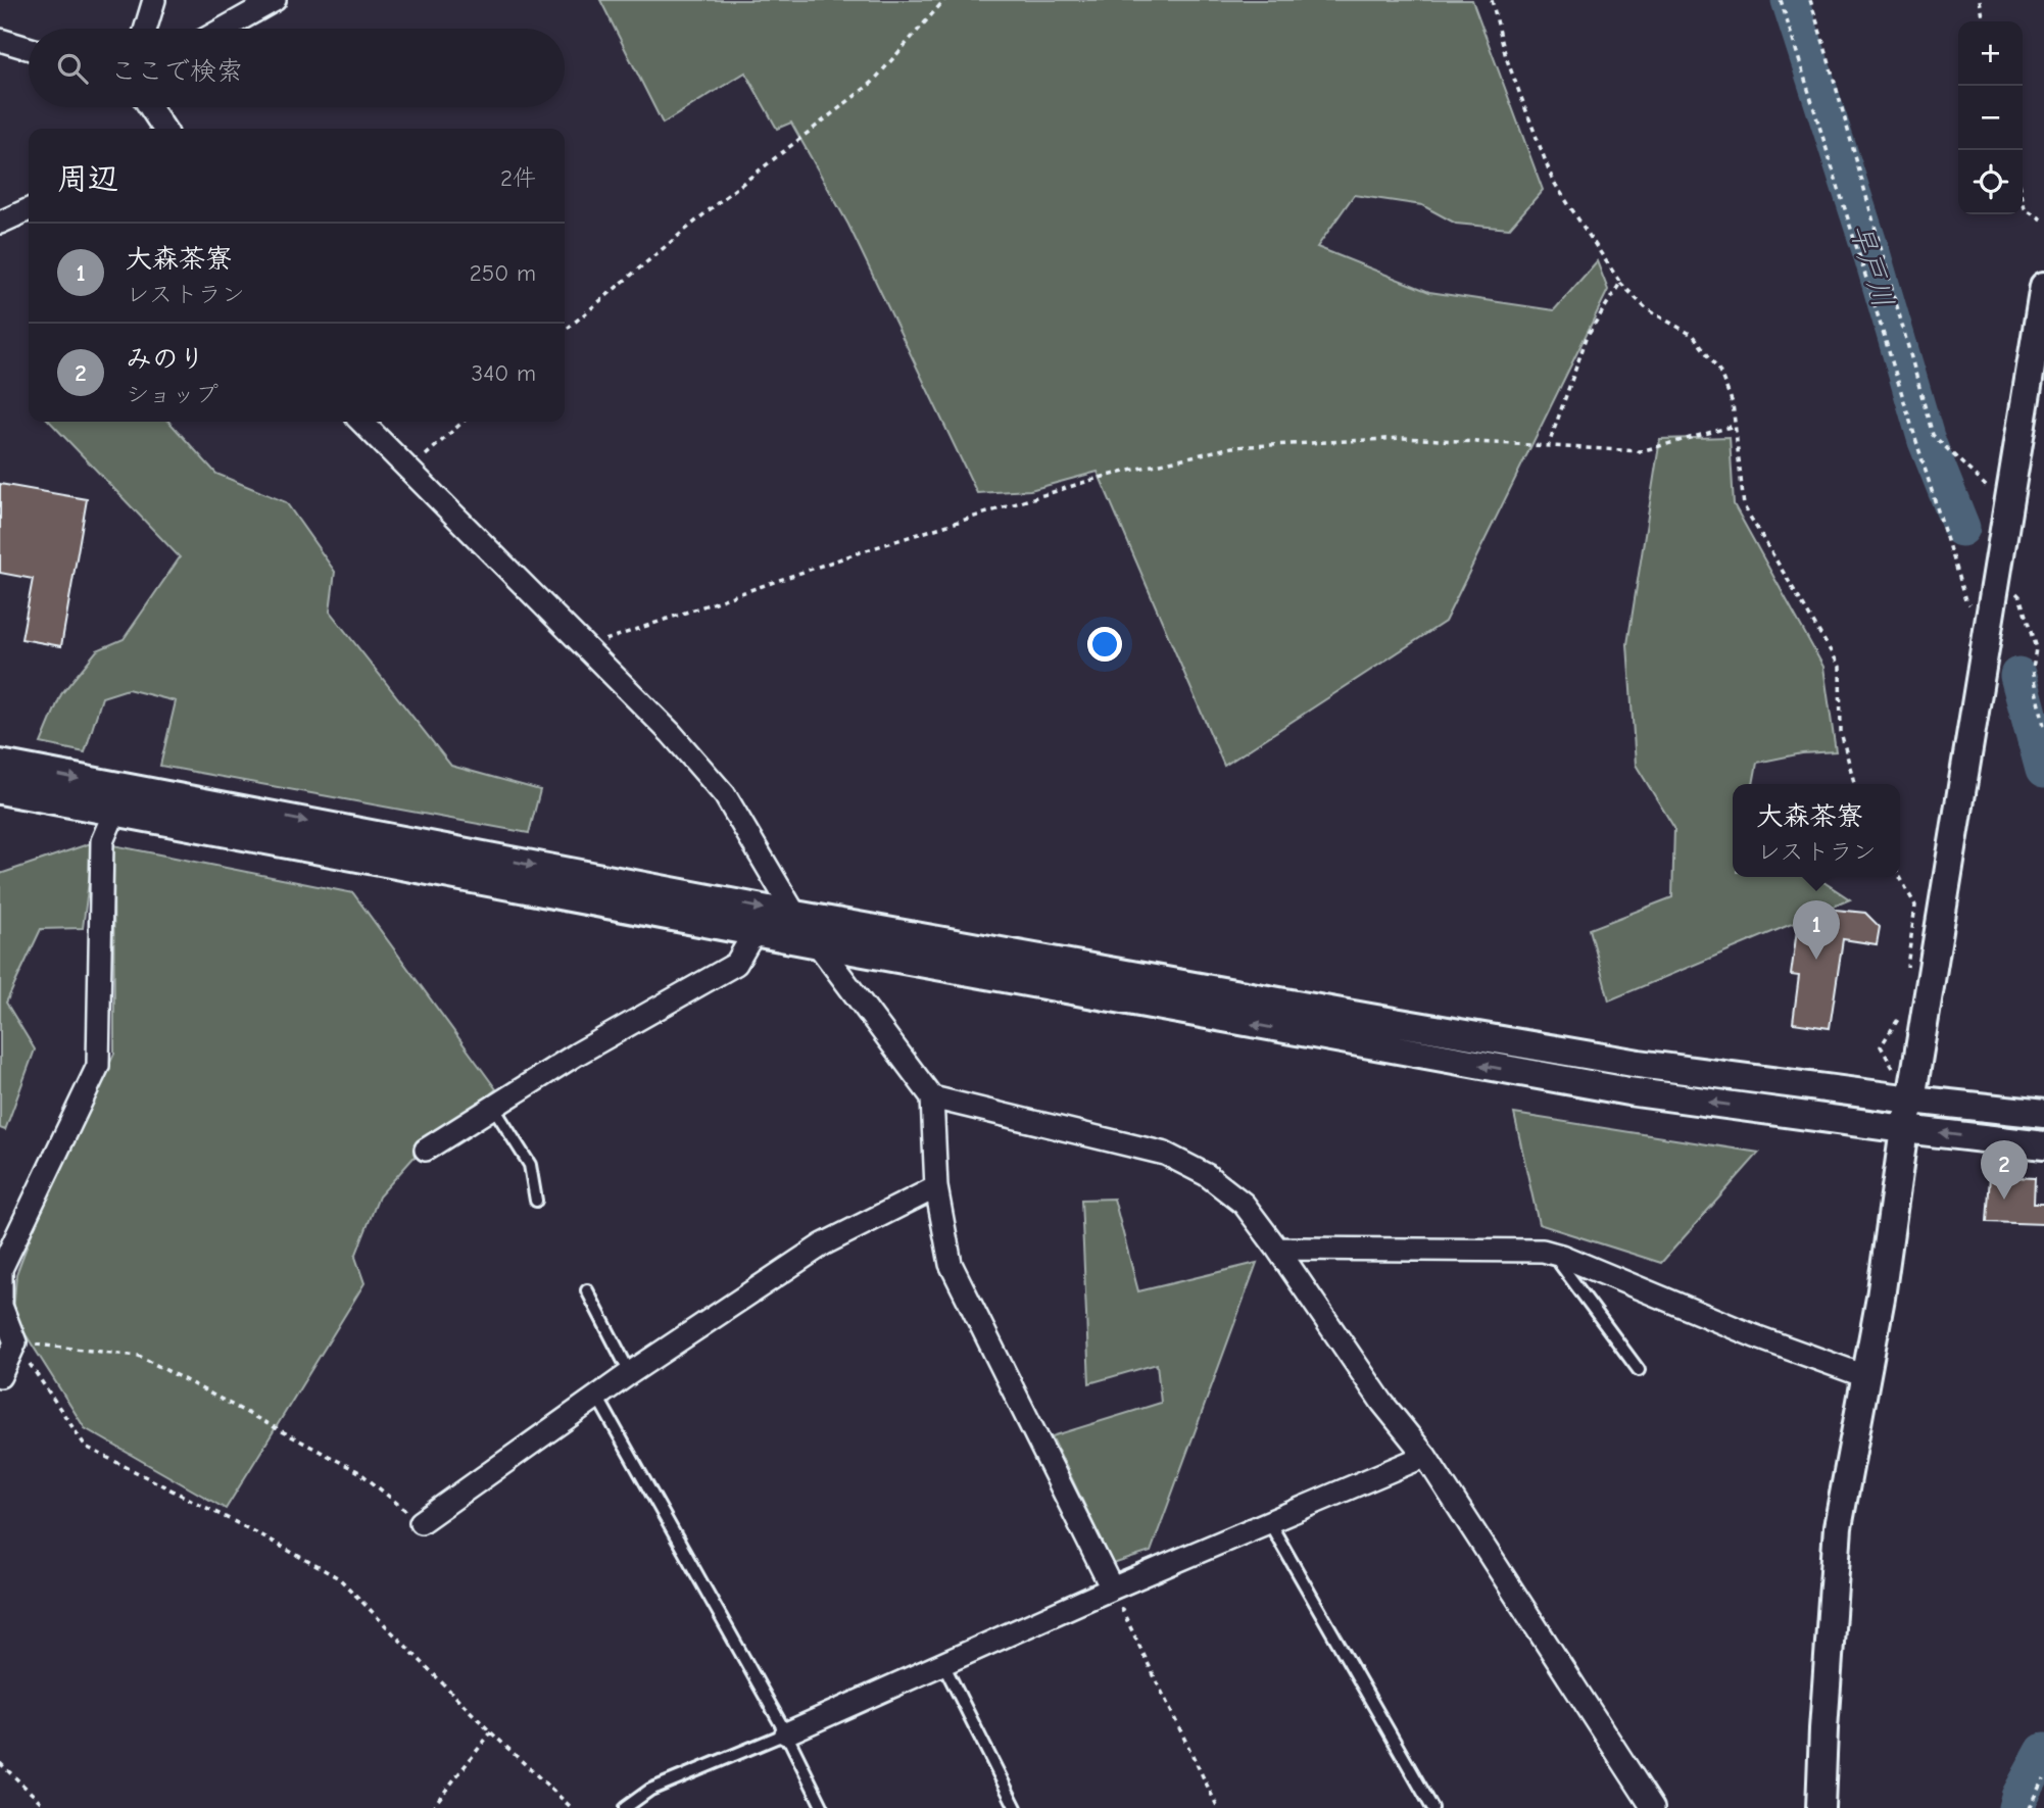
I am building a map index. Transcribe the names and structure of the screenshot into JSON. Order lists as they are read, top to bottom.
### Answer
{
  "water": ["早戸川"],
  "page": {
    "map_buttons": ["+", "−"],
    "search": "ここで検索",
    "heading": ["周辺", "2件"],
    "list": [
      {
        "mark": "1",
        "name": "大森茶寮",
        "note": "レストラン",
        "value": "250 m"
      },
      {
        "mark": "2",
        "name": "みのり",
        "note": "ショップ",
        "value": "340 m"
      }
    ],
    "popup": ["大森茶寮", "レストラン"],
    "pins": ["1", "2"]
  }
}
